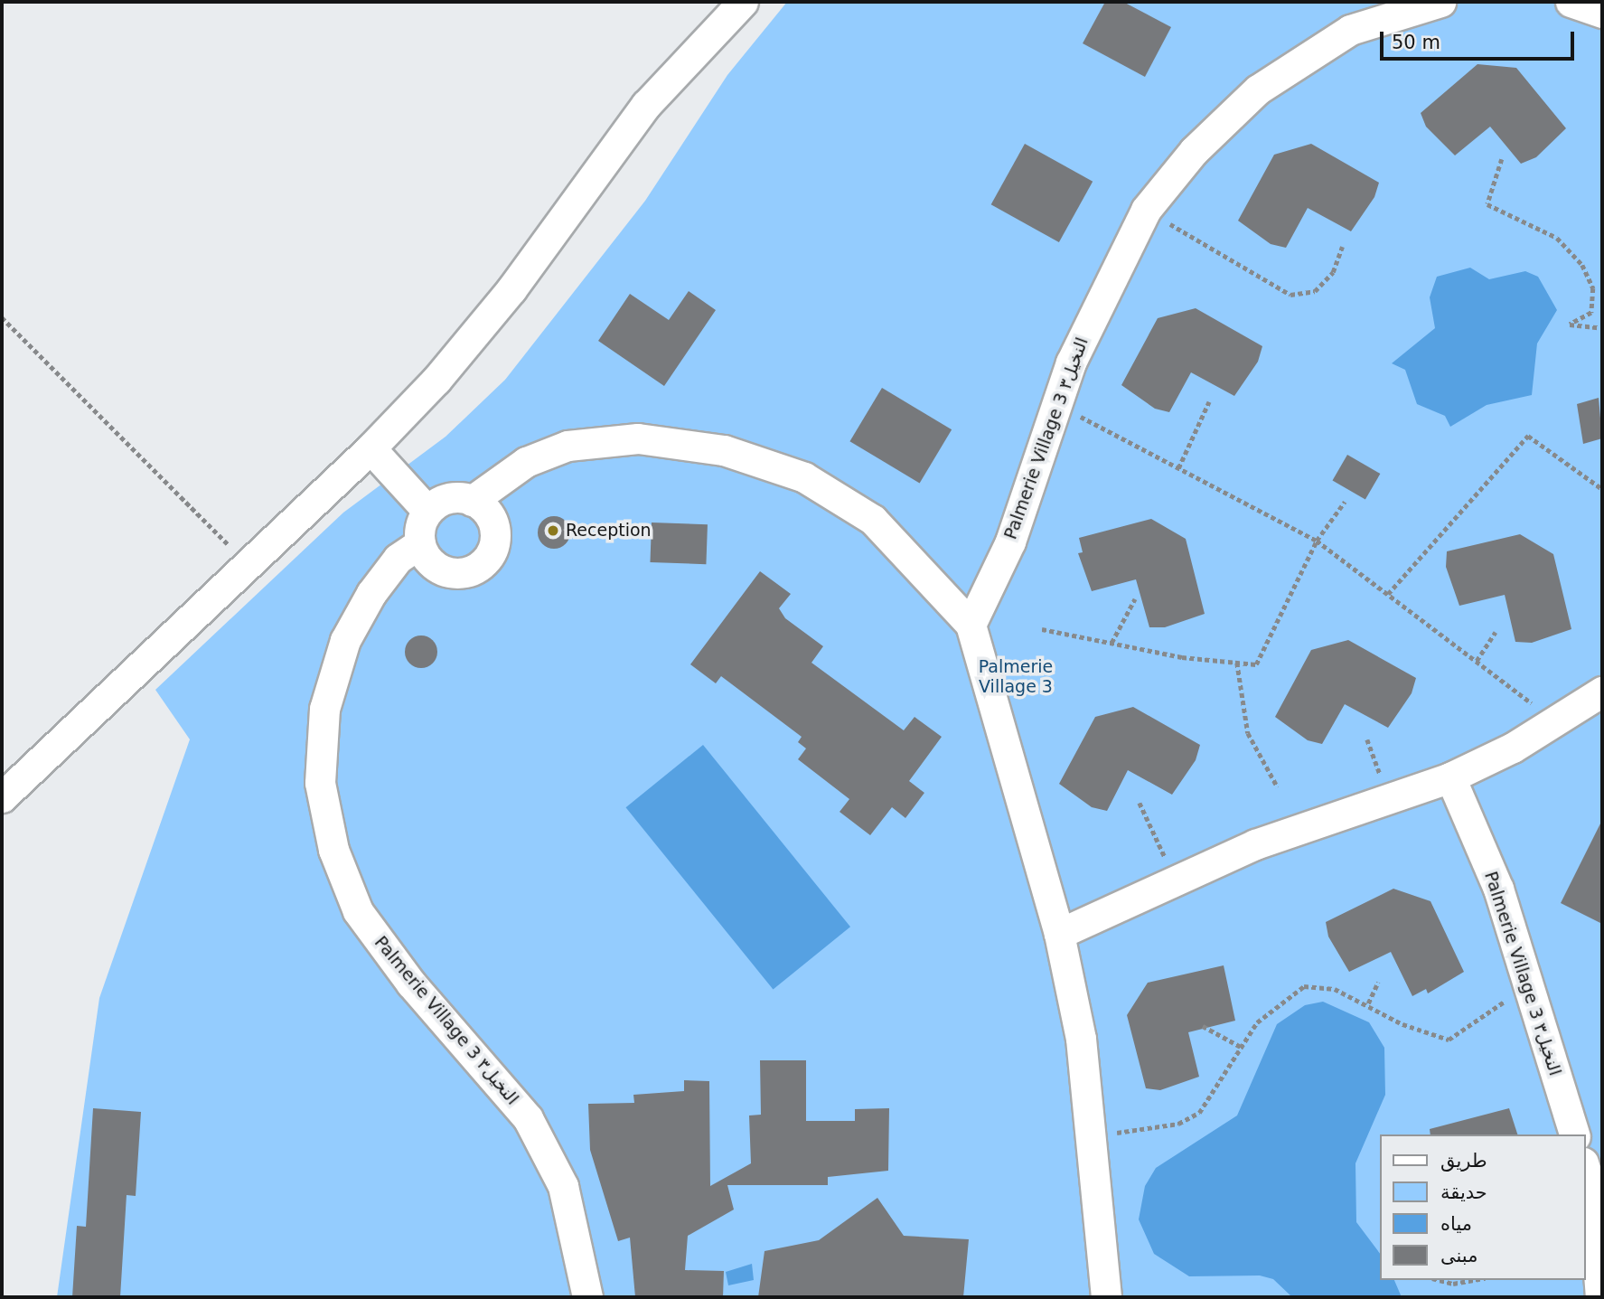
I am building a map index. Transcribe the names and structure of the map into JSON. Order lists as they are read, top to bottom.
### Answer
{
  "streets": {
    "street": ["Palmerie Village 3 النخيل٣"]
  },
  "parks": ["Palmerie Village 3"],
  "places": ["Reception"],
  "legend": [
    "طريق",
    "حديقة",
    "مياه",
    "مبنى"
  ],
  "scale_bar": "50 m"
}
